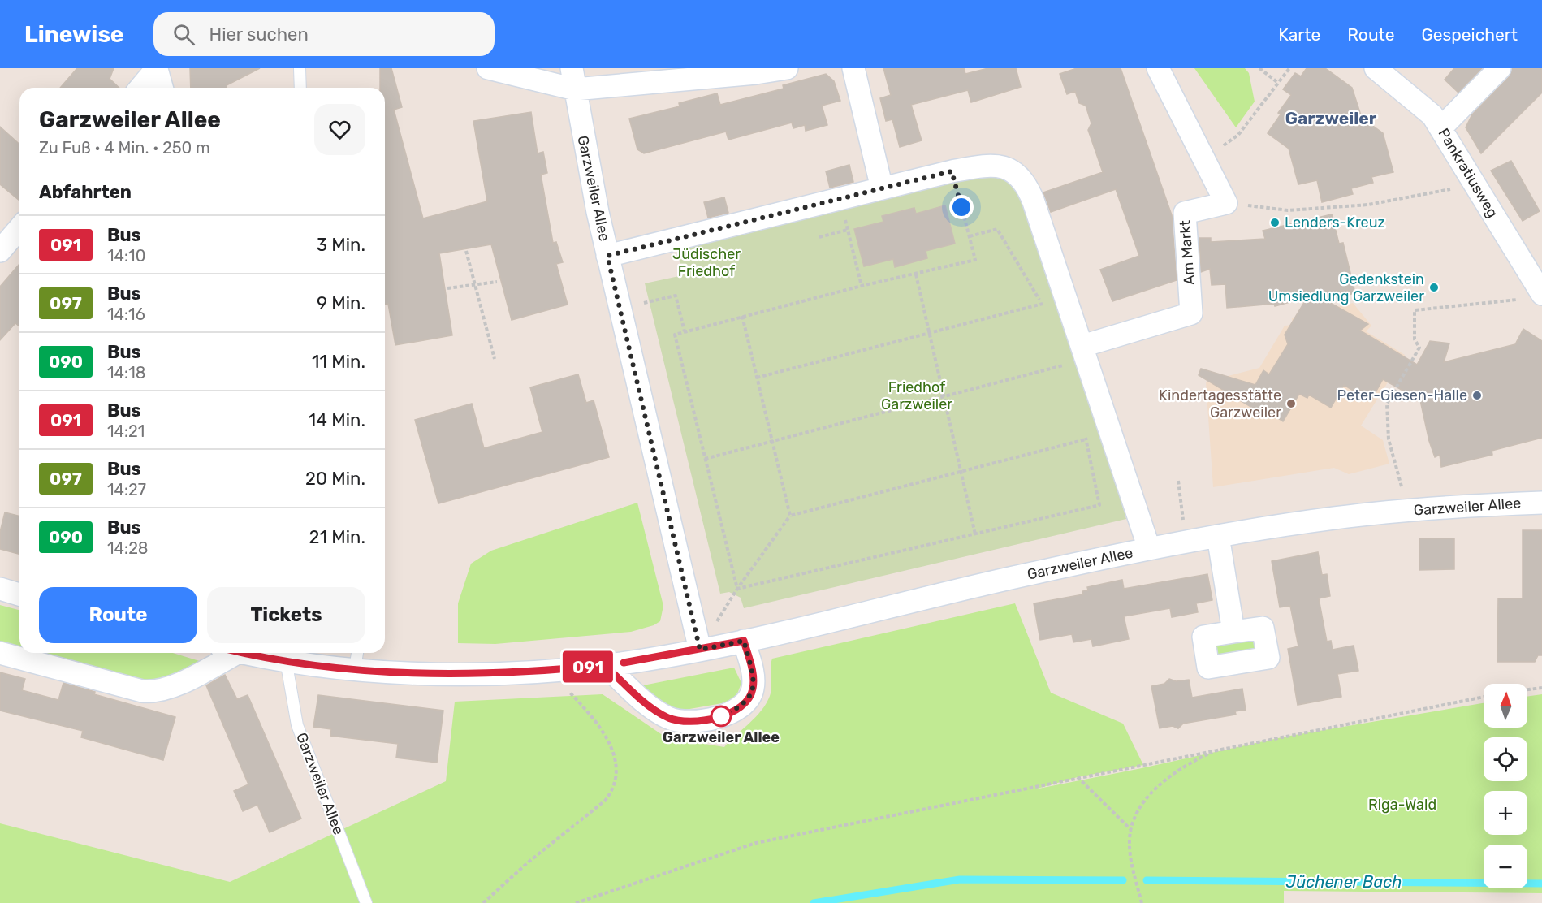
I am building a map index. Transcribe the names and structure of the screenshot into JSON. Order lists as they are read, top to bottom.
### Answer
{
  "streets": {
    "street": ["Pankratiusweg", "Garzweiler Allee", "Am Markt"]
  },
  "districts": ["Garzweiler"],
  "water": ["Jüchener Bach"],
  "parks": ["Jüdischer Friedhof", "Friedhof Garzweiler", "Riga-Wald"],
  "places": [
    "Lenders-Kreuz",
    "Gedenkstein Umsiedlung Garzweiler",
    "Peter-Giesen-Halle",
    "Kindertagesstätte Garzweiler",
    "Garzweiler Allee"
  ],
  "lines": ["bus line 091"],
  "north": "top",
  "page": {
    "header": "Linewise",
    "search": "Hier suchen",
    "nav": ["Karte", "Route", "Gespeichert"],
    "on_map": "091",
    "heading": [
      ["Garzweiler Allee", "Zu Fuß · 4 Min. · 250 m"],
      "Abfahrten"
    ],
    "list": [
      {
        "mark": "091",
        "name": "Bus",
        "note": "14:10",
        "value": "3 Min."
      },
      {
        "mark": "097",
        "name": "Bus",
        "note": "14:16",
        "value": "9 Min."
      },
      {
        "mark": "090",
        "name": "Bus",
        "note": "14:18",
        "value": "11 Min."
      },
      {
        "mark": "091",
        "name": "Bus",
        "note": "14:21",
        "value": "14 Min."
      },
      {
        "mark": "097",
        "name": "Bus",
        "note": "14:27",
        "value": "20 Min."
      },
      {
        "mark": "090",
        "name": "Bus",
        "note": "14:28",
        "value": "21 Min."
      }
    ],
    "buttons": ["Route", "Tickets"],
    "map_buttons": ["+", "−"]
  }
}
